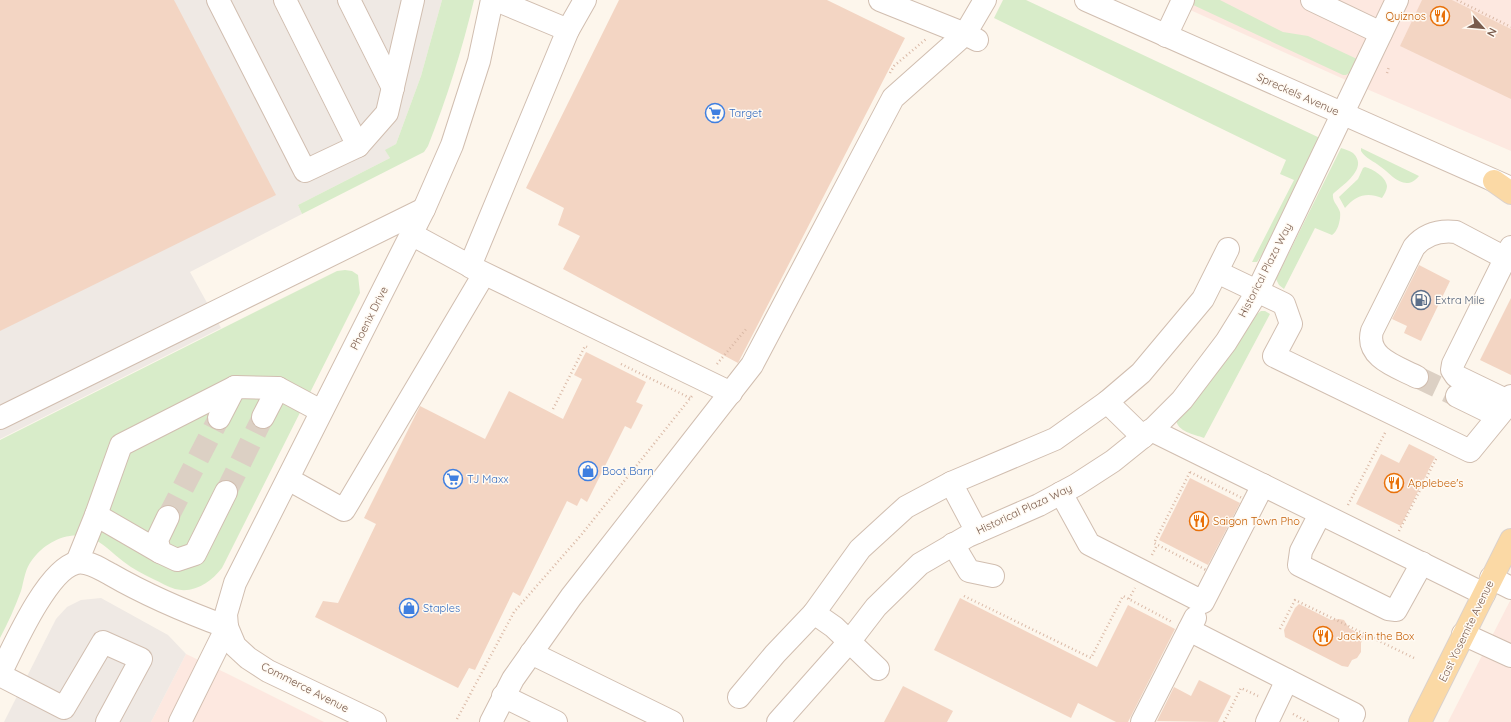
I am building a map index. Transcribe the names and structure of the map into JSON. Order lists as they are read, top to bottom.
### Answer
{
  "streets": {
    "main road": ["East Yosemite Avenue"],
    "street": [
      "Spreckels Avenue",
      "Historical Plaza Way",
      "Phoenix Drive",
      "Commerce Avenue"
    ]
  },
  "crossings": [
    ["Spreckels Avenue", "Historical Plaza Way"],
    ["Phoenix Drive", "Commerce Avenue"]
  ],
  "places": {
    "restaurant": [
      "Quiznos",
      "Applebee's",
      "Saigon Town Pho",
      "Jack in the Box"
    ],
    "supermarket": ["Target", "TJ Maxx"],
    "fuel station": ["Extra Mile"],
    "shop": ["Boot Barn", "Staples"]
  },
  "north": "bottom right"
}
